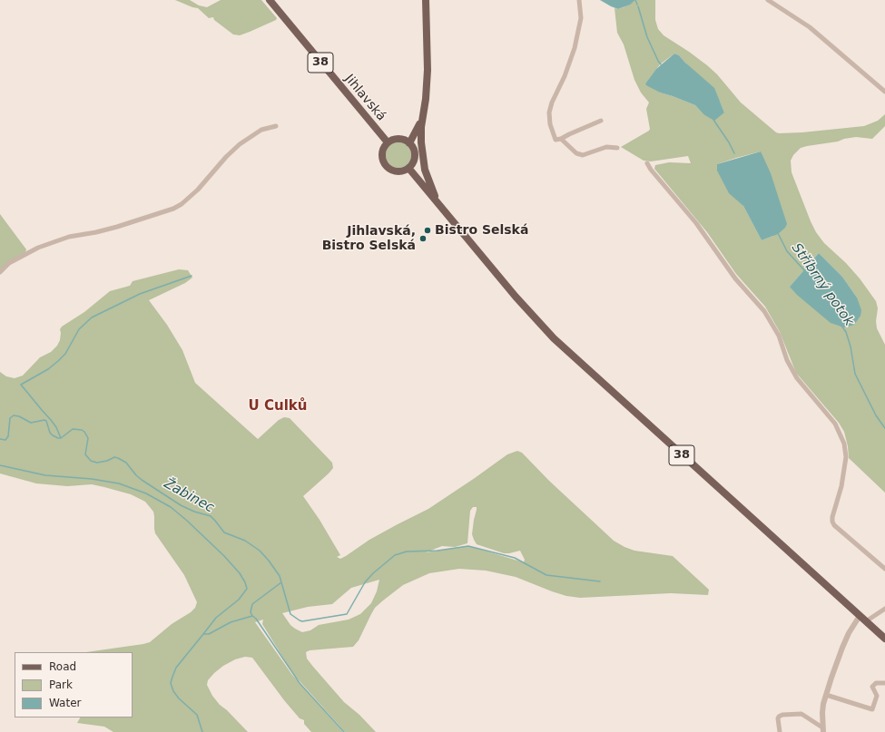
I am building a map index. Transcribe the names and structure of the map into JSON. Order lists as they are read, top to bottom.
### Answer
{
  "streets": {
    "main road": ["38", "Jihlavská"]
  },
  "crossings": [
    ["38", "Jihlavská"]
  ],
  "districts": ["U Culků"],
  "water": ["Stříbrný potok", "Žabinec"],
  "places": ["Bistro Selská", "Jihlavská, Bistro Selská"],
  "legend": ["Road", "Park", "Water"]
}
